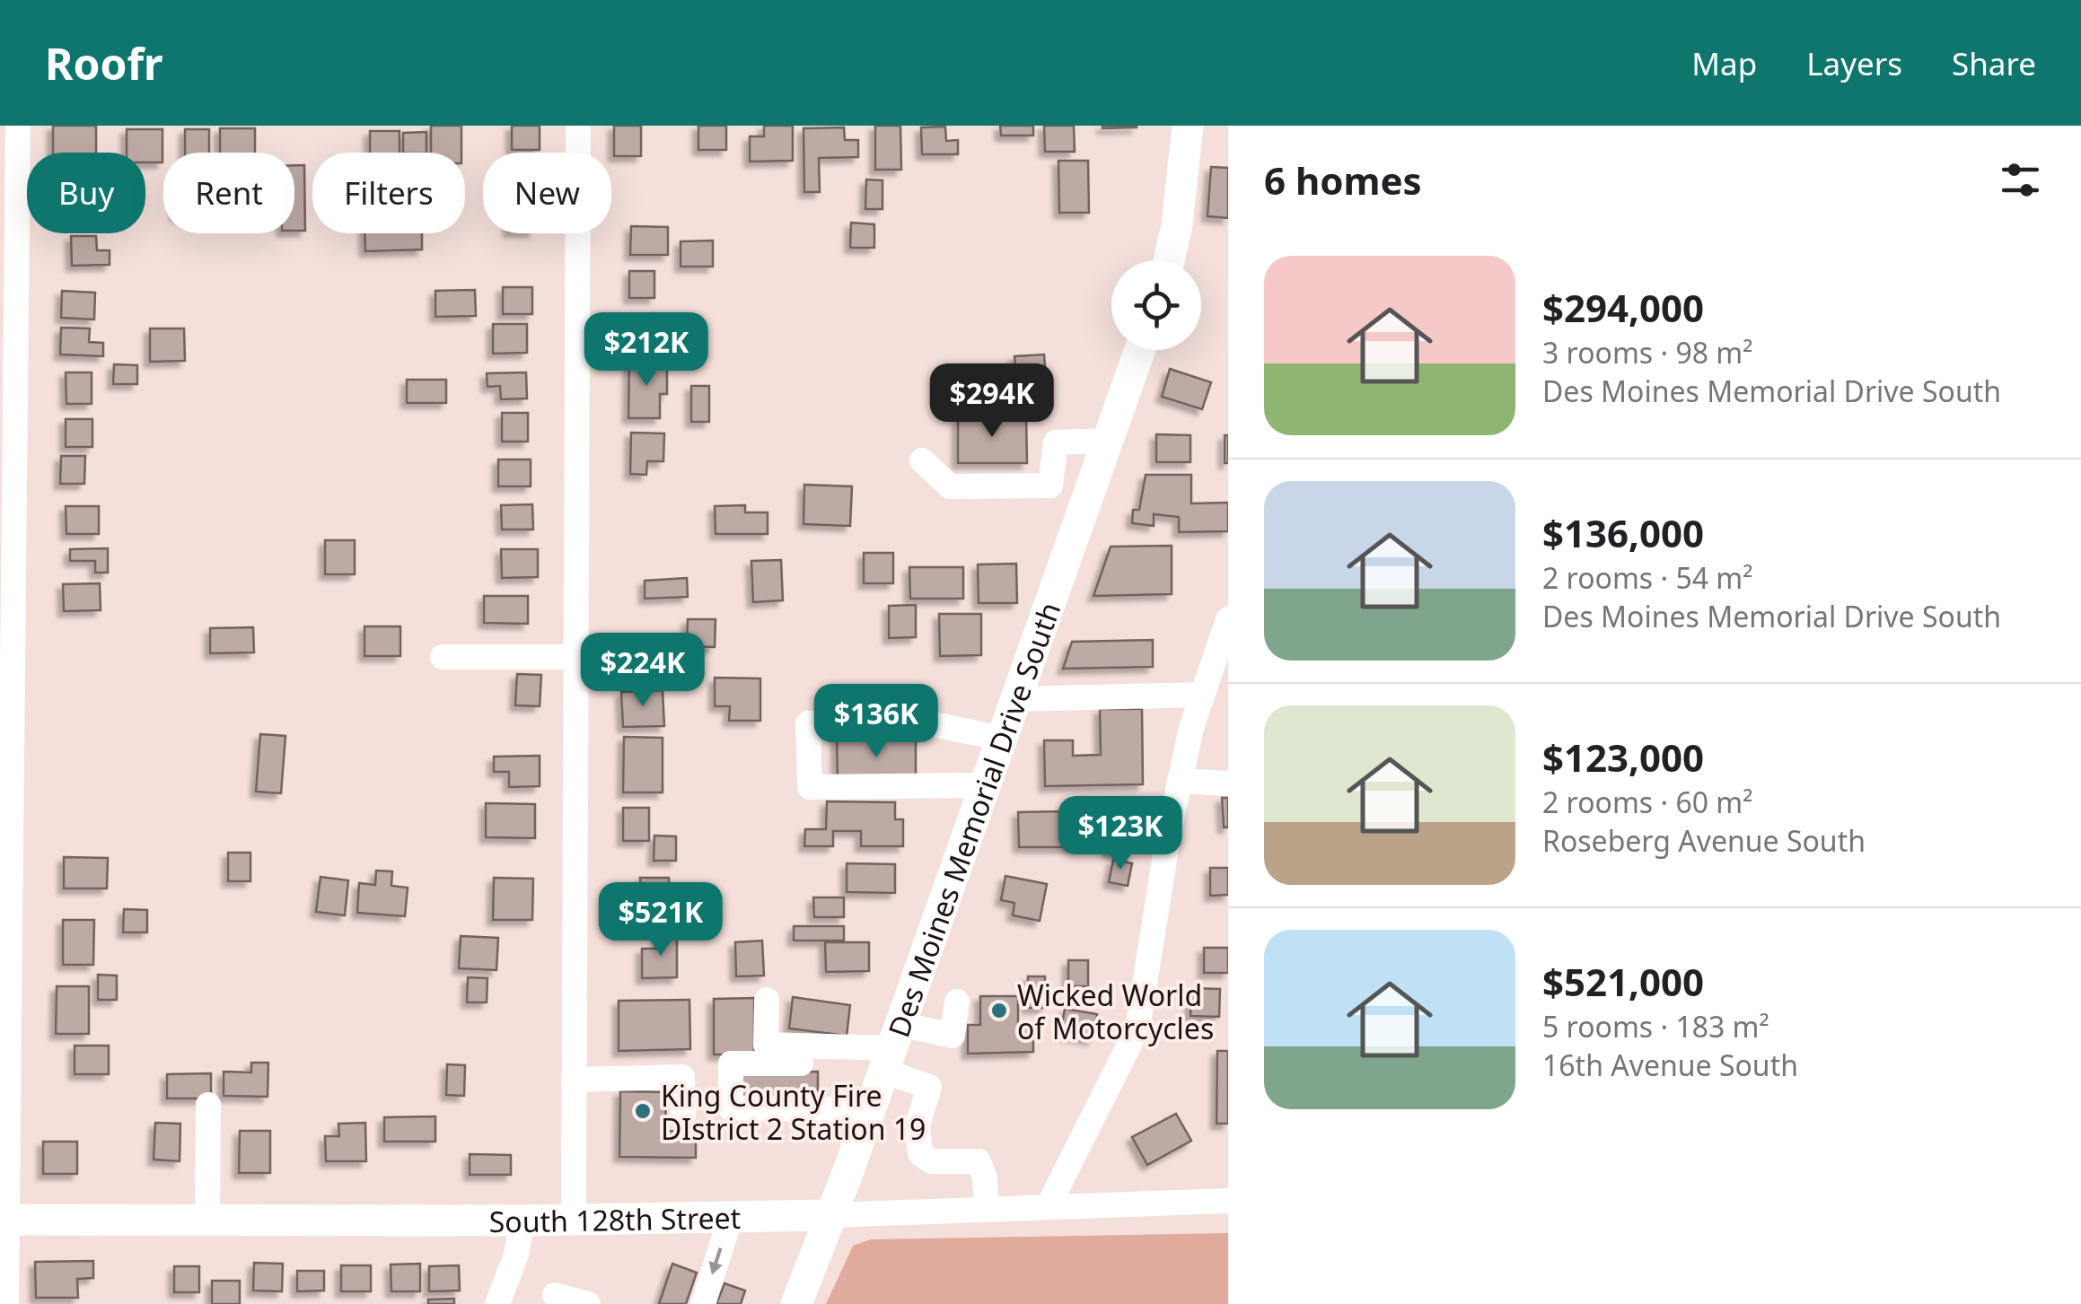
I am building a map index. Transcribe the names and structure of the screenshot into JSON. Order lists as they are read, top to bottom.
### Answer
{
  "streets": {
    "main road": ["Des Moines Memorial Drive South", "South 128th Street"]
  },
  "crossings": [
    ["Des Moines Memorial Drive South", "South 128th Street"]
  ],
  "places": ["Wicked World of Motorcycles", "King County Fire DIstrict 2 Station 19"],
  "page": {
    "header": "Roofr",
    "nav": ["Map", "Layers", "Share"],
    "heading": "6 homes",
    "chip": [
      "Buy",
      "Rent",
      "Filters",
      "New"
    ],
    "list": [
      {
        "name": "$294,000",
        "note": "3 rooms · 98 m² · Des Moines Memorial Drive South"
      },
      {
        "name": "$136,000",
        "note": "2 rooms · 54 m² · Des Moines Memorial Drive South"
      },
      {
        "name": "$123,000",
        "note": "2 rooms · 60 m² · Roseberg Avenue South"
      },
      {
        "name": "$521,000",
        "note": "5 rooms · 183 m² · 16th Avenue South"
      }
    ],
    "price": [
      "$212K",
      "$294K",
      "$224K",
      "$136K",
      "$123K",
      "$521K"
    ]
  }
}
